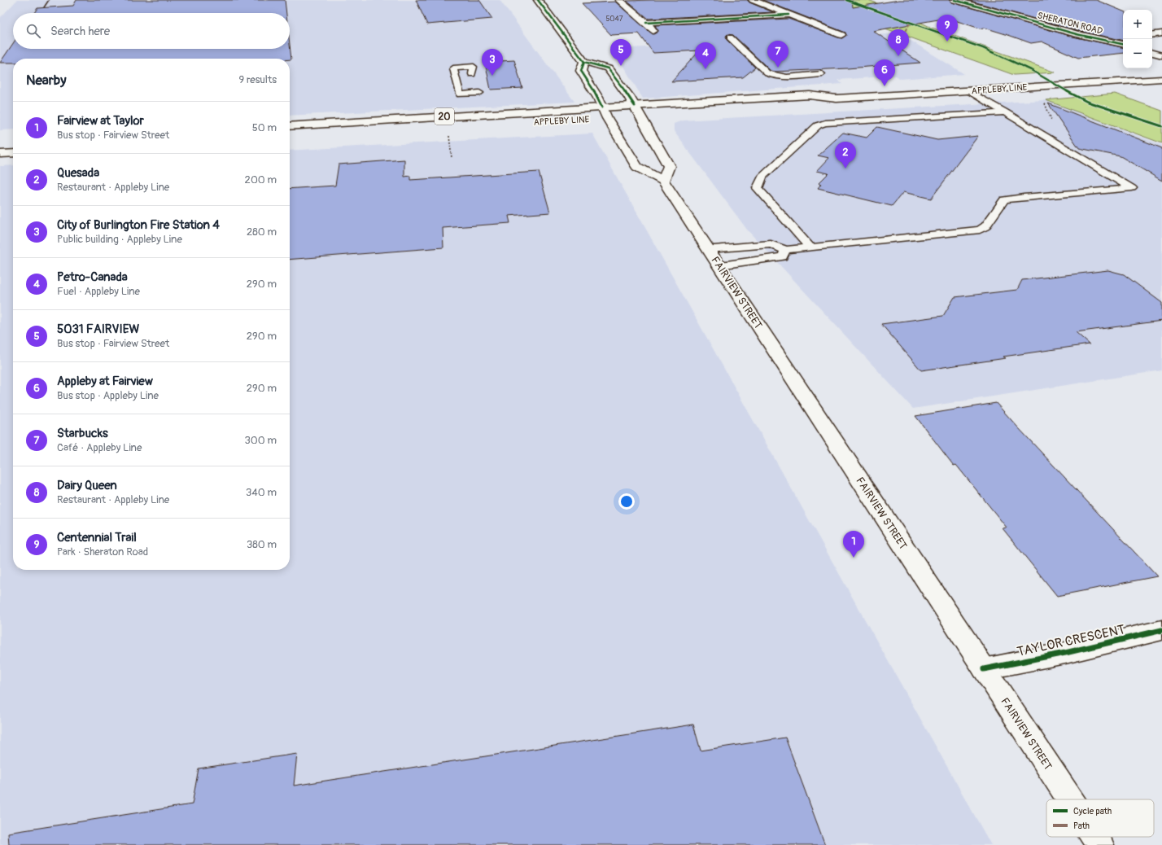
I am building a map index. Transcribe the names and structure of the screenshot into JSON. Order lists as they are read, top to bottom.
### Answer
{
  "streets": {
    "main road": [
      "SHERATON ROAD",
      "APPLEBY LINE",
      "20",
      "FAIRVIEW STREET",
      "TAYLOR CRESCENT"
    ]
  },
  "crossings": [
    ["APPLEBY LINE", "FAIRVIEW STREET"],
    ["FAIRVIEW STREET", "TAYLOR CRESCENT"]
  ],
  "house_numbers": ["5047"],
  "legend": ["Cycle path", "Path"],
  "page": {
    "map_buttons": ["+", "−"],
    "search": "Search here",
    "pins": [
      "9",
      "8",
      "5",
      "7",
      "4",
      "3",
      "6",
      "2",
      "1"
    ],
    "heading": ["Nearby", "9 results"],
    "list": [
      {
        "mark": "1",
        "name": "Fairview at Taylor",
        "note": "Bus stop · Fairview Street",
        "value": "50 m"
      },
      {
        "mark": "2",
        "name": "Quesada",
        "note": "Restaurant · Appleby Line",
        "value": "200 m"
      },
      {
        "mark": "3",
        "name": "City of Burlington Fire Station 4",
        "note": "Public building · Appleby Line",
        "value": "280 m"
      },
      {
        "mark": "4",
        "name": "Petro-Canada",
        "note": "Fuel · Appleby Line",
        "value": "290 m"
      },
      {
        "mark": "5",
        "name": "5031 FAIRVIEW",
        "note": "Bus stop · Fairview Street",
        "value": "290 m"
      },
      {
        "mark": "6",
        "name": "Appleby at Fairview",
        "note": "Bus stop · Appleby Line",
        "value": "290 m"
      },
      {
        "mark": "7",
        "name": "Starbucks",
        "note": "Café · Appleby Line",
        "value": "300 m"
      },
      {
        "mark": "8",
        "name": "Dairy Queen",
        "note": "Restaurant · Appleby Line",
        "value": "340 m"
      },
      {
        "mark": "9",
        "name": "Centennial Trail",
        "note": "Park · Sheraton Road",
        "value": "380 m"
      }
    ]
  }
}
